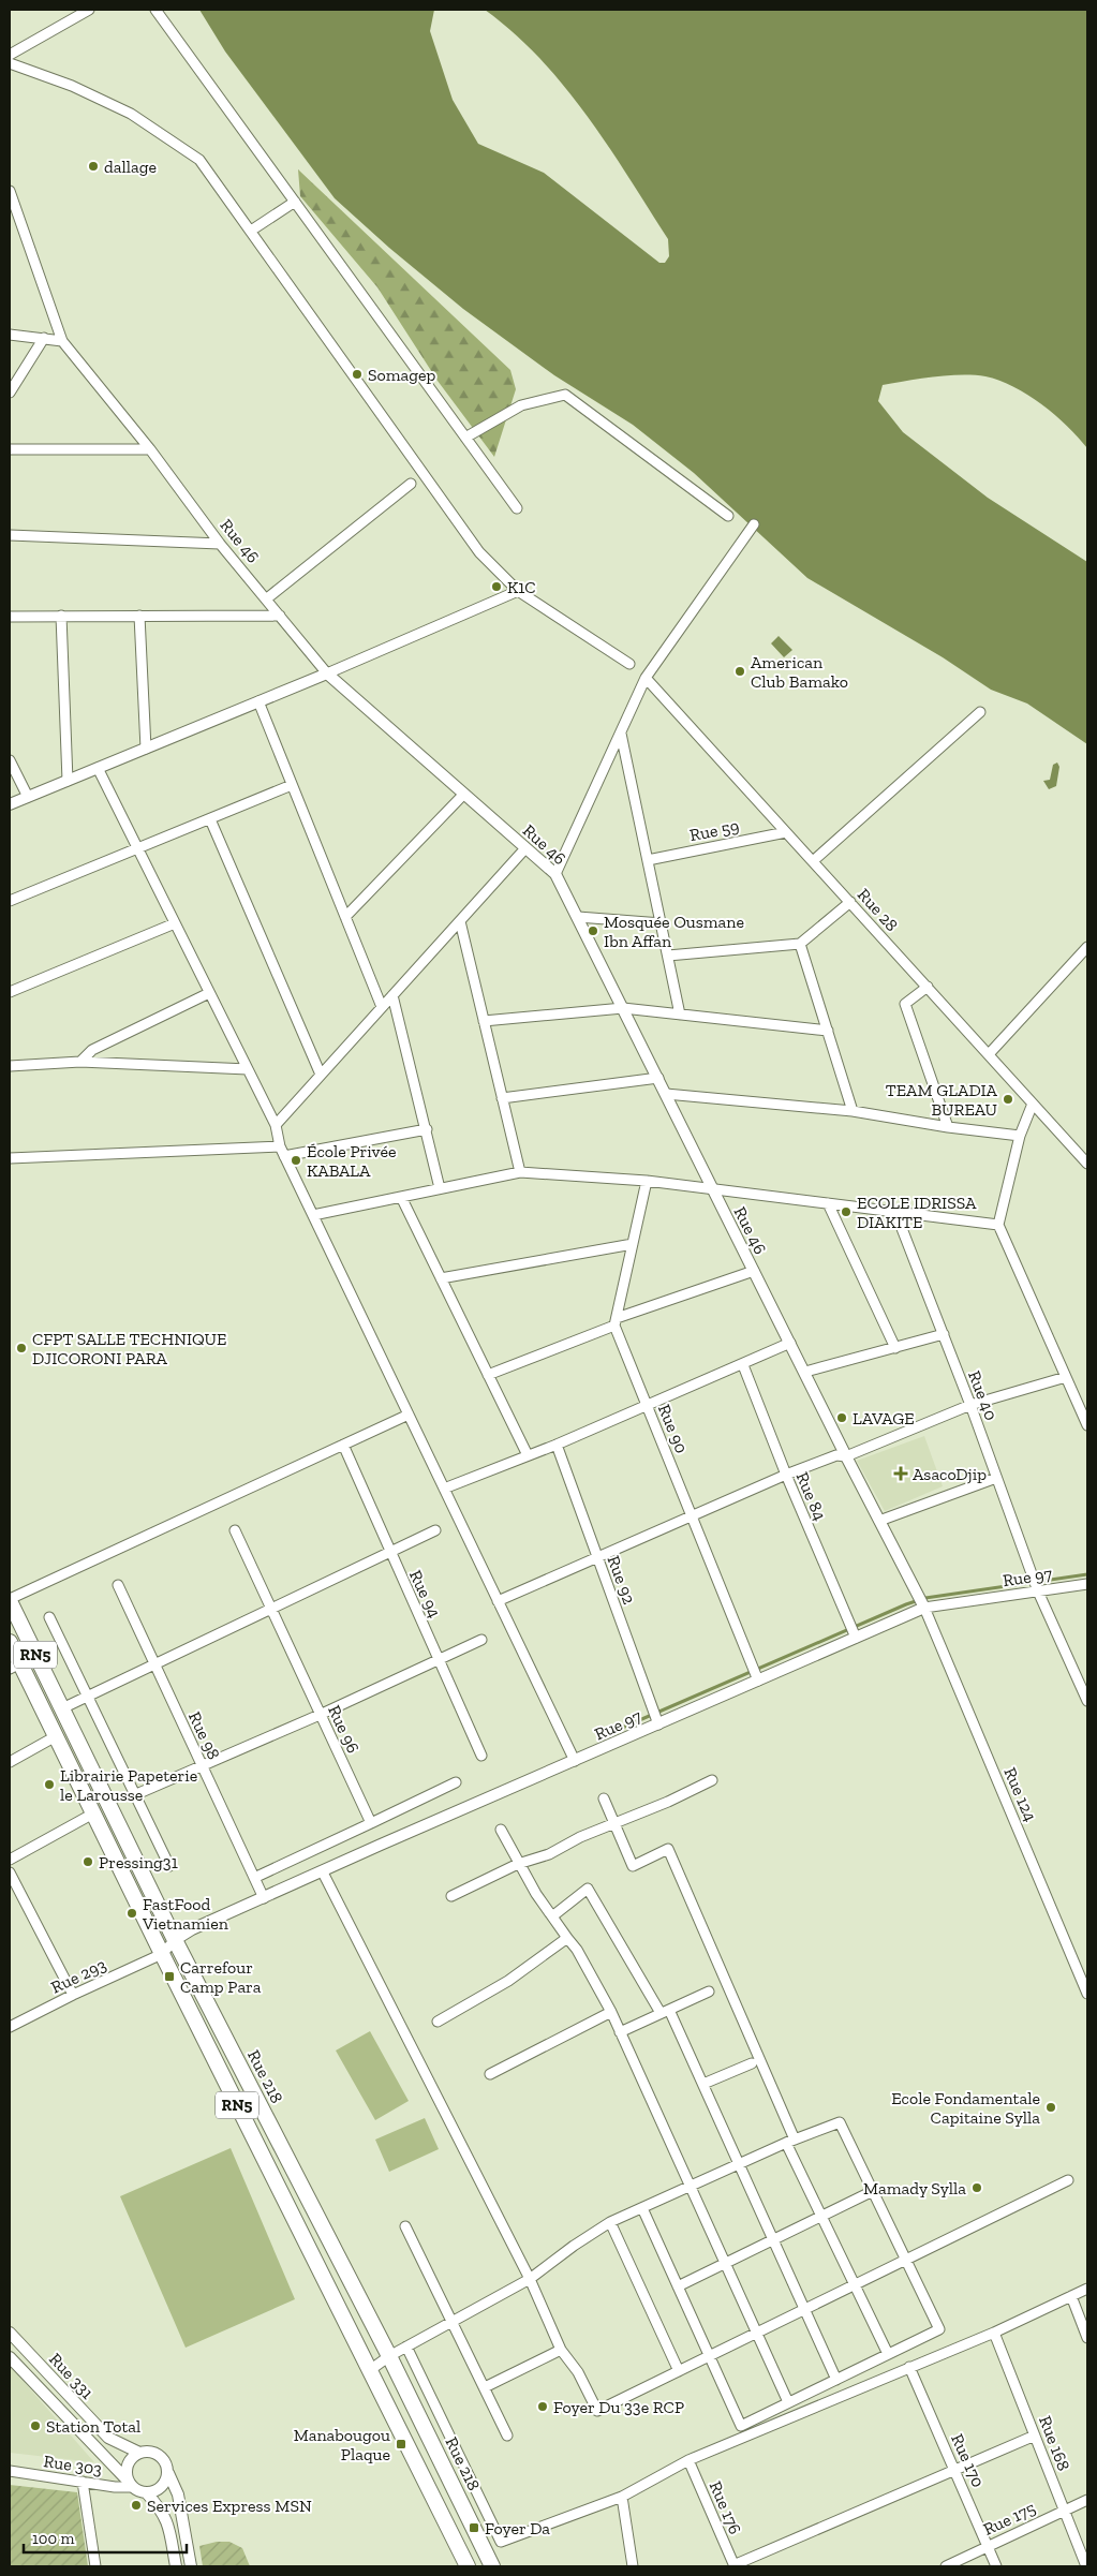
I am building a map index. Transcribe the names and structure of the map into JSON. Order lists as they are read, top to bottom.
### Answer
{
  "streets": {
    "highway": ["RN5", "Rue 218"],
    "street": [
      "Rue 46",
      "Rue 59",
      "Rue 28",
      "Rue 40",
      "Rue 90",
      "Rue 84",
      "Rue 97",
      "Rue 92",
      "Rue 94",
      "Rue 96",
      "Rue 98",
      "Rue 124",
      "Rue 293",
      "Rue 331",
      "Rue 168",
      "Rue 170",
      "Rue 303",
      "Rue 176",
      "Rue 175"
    ]
  },
  "crossings": [
    ["Rue 46", "Rue 97"],
    ["Rue 46", "Rue 124"],
    ["Rue 59", "Rue 28"],
    ["Rue 40", "Rue 97"],
    ["Rue 90", "Rue 97"],
    ["Rue 84", "Rue 97"],
    ["Rue 97", "Rue 92"],
    ["Rue 97", "Rue 98"],
    ["Rue 97", "Rue 124"],
    ["Rue 97", "Rue 218"],
    ["RN5", "Rue 293"],
    ["Rue 331", "Rue 303"],
    ["Rue 168", "Rue 175"],
    ["Rue 170", "Rue 175"]
  ],
  "places": {
    "other": [
      "dallage",
      "Somagep",
      "K1C",
      "American Club Bamako",
      "Mosquée Ousmane Ibn Affan",
      "TEAM GLADIA BUREAU",
      "École Privée KABALA",
      "ECOLE IDRISSA DIAKITE",
      "CFPT SALLE TECHNIQUE DJICORONI PARA",
      "LAVAGE",
      "Librairie Papeterie le Larousse",
      "Pressing31",
      "FastFood Vietnamien",
      "Ecole Fondamentale Capitaine Sylla",
      "Mamady Sylla",
      "Foyer Du 33e RCP",
      "Station Total",
      "Services Express MSN"
    ],
    "health": ["AsacoDjip"],
    "transit": ["Carrefour Camp Para", "Manabougou Plaque", "Foyer Da"]
  },
  "scale_bar": "100 m"
}
